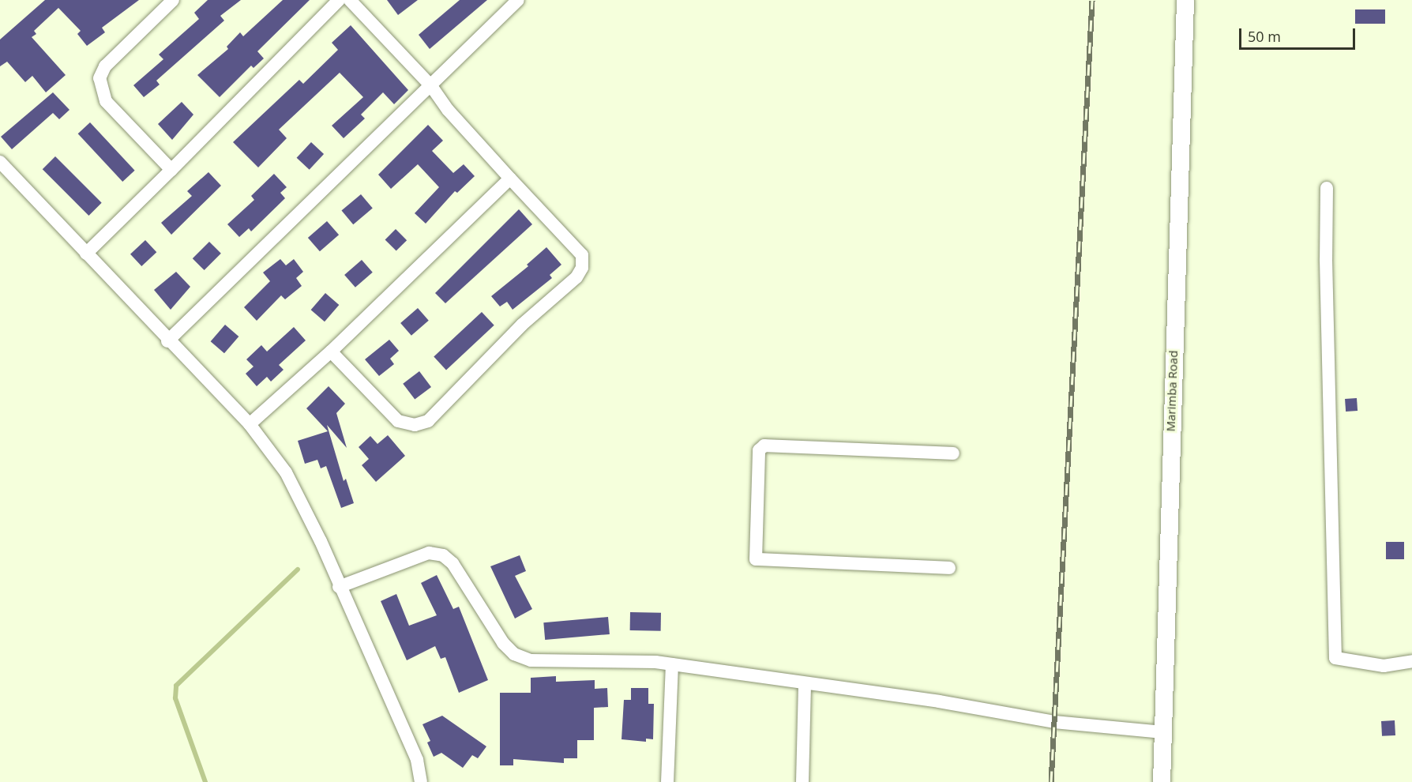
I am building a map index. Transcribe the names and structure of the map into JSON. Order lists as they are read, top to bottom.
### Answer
{
  "streets": {
    "street": ["Marimba Road"]
  },
  "scale_bar": "50 m"
}
